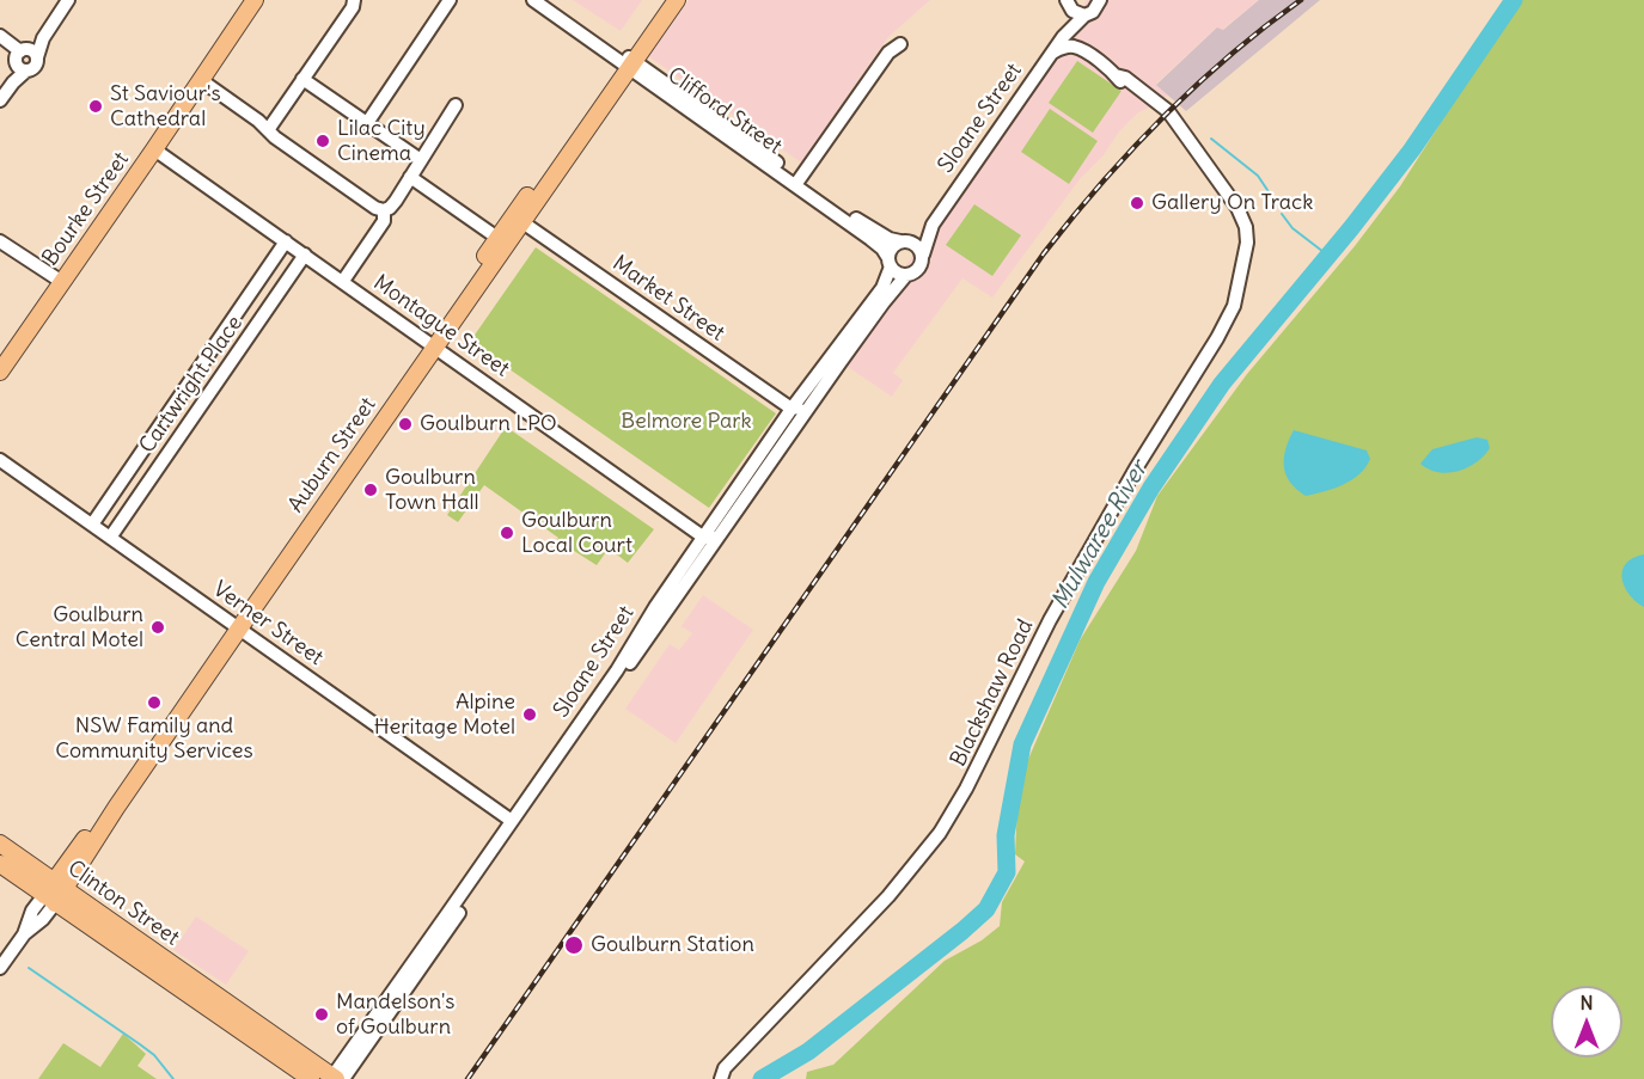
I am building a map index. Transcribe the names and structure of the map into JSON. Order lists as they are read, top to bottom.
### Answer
{
  "streets": {
    "main road": ["Bourke Street", "Auburn Street", "Clinton Street"],
    "street": [
      "Clifford Street",
      "Sloane Street",
      "Market Street",
      "Montague Street",
      "Cartwright Place",
      "Verner Street",
      "Blackshaw Road"
    ]
  },
  "crossings": [
    ["Clifford Street", "Sloane Street"],
    ["Clifford Street", "Auburn Street"],
    ["Sloane Street", "Market Street"],
    ["Sloane Street", "Montague Street"],
    ["Sloane Street", "Verner Street"],
    ["Sloane Street", "Clinton Street"],
    ["Bourke Street", "Montague Street"],
    ["Market Street", "Auburn Street"],
    ["Montague Street", "Cartwright Place"],
    ["Montague Street", "Auburn Street"],
    ["Cartwright Place", "Verner Street"],
    ["Auburn Street", "Verner Street"],
    ["Auburn Street", "Clinton Street"]
  ],
  "water": ["Mulwaree River"],
  "parks": ["Belmore Park"],
  "places": [
    "St Saviour's Cathedral",
    "Lilac City Cinema",
    "Gallery On Track",
    "Goulburn LPO",
    "Goulburn Town Hall",
    "Goulburn Local Court",
    "Goulburn Central Motel",
    "NSW Family and Community Services",
    "Alpine Heritage Motel",
    "Goulburn Station",
    "Mandelson's of Goulburn"
  ],
  "north": "top"
}
